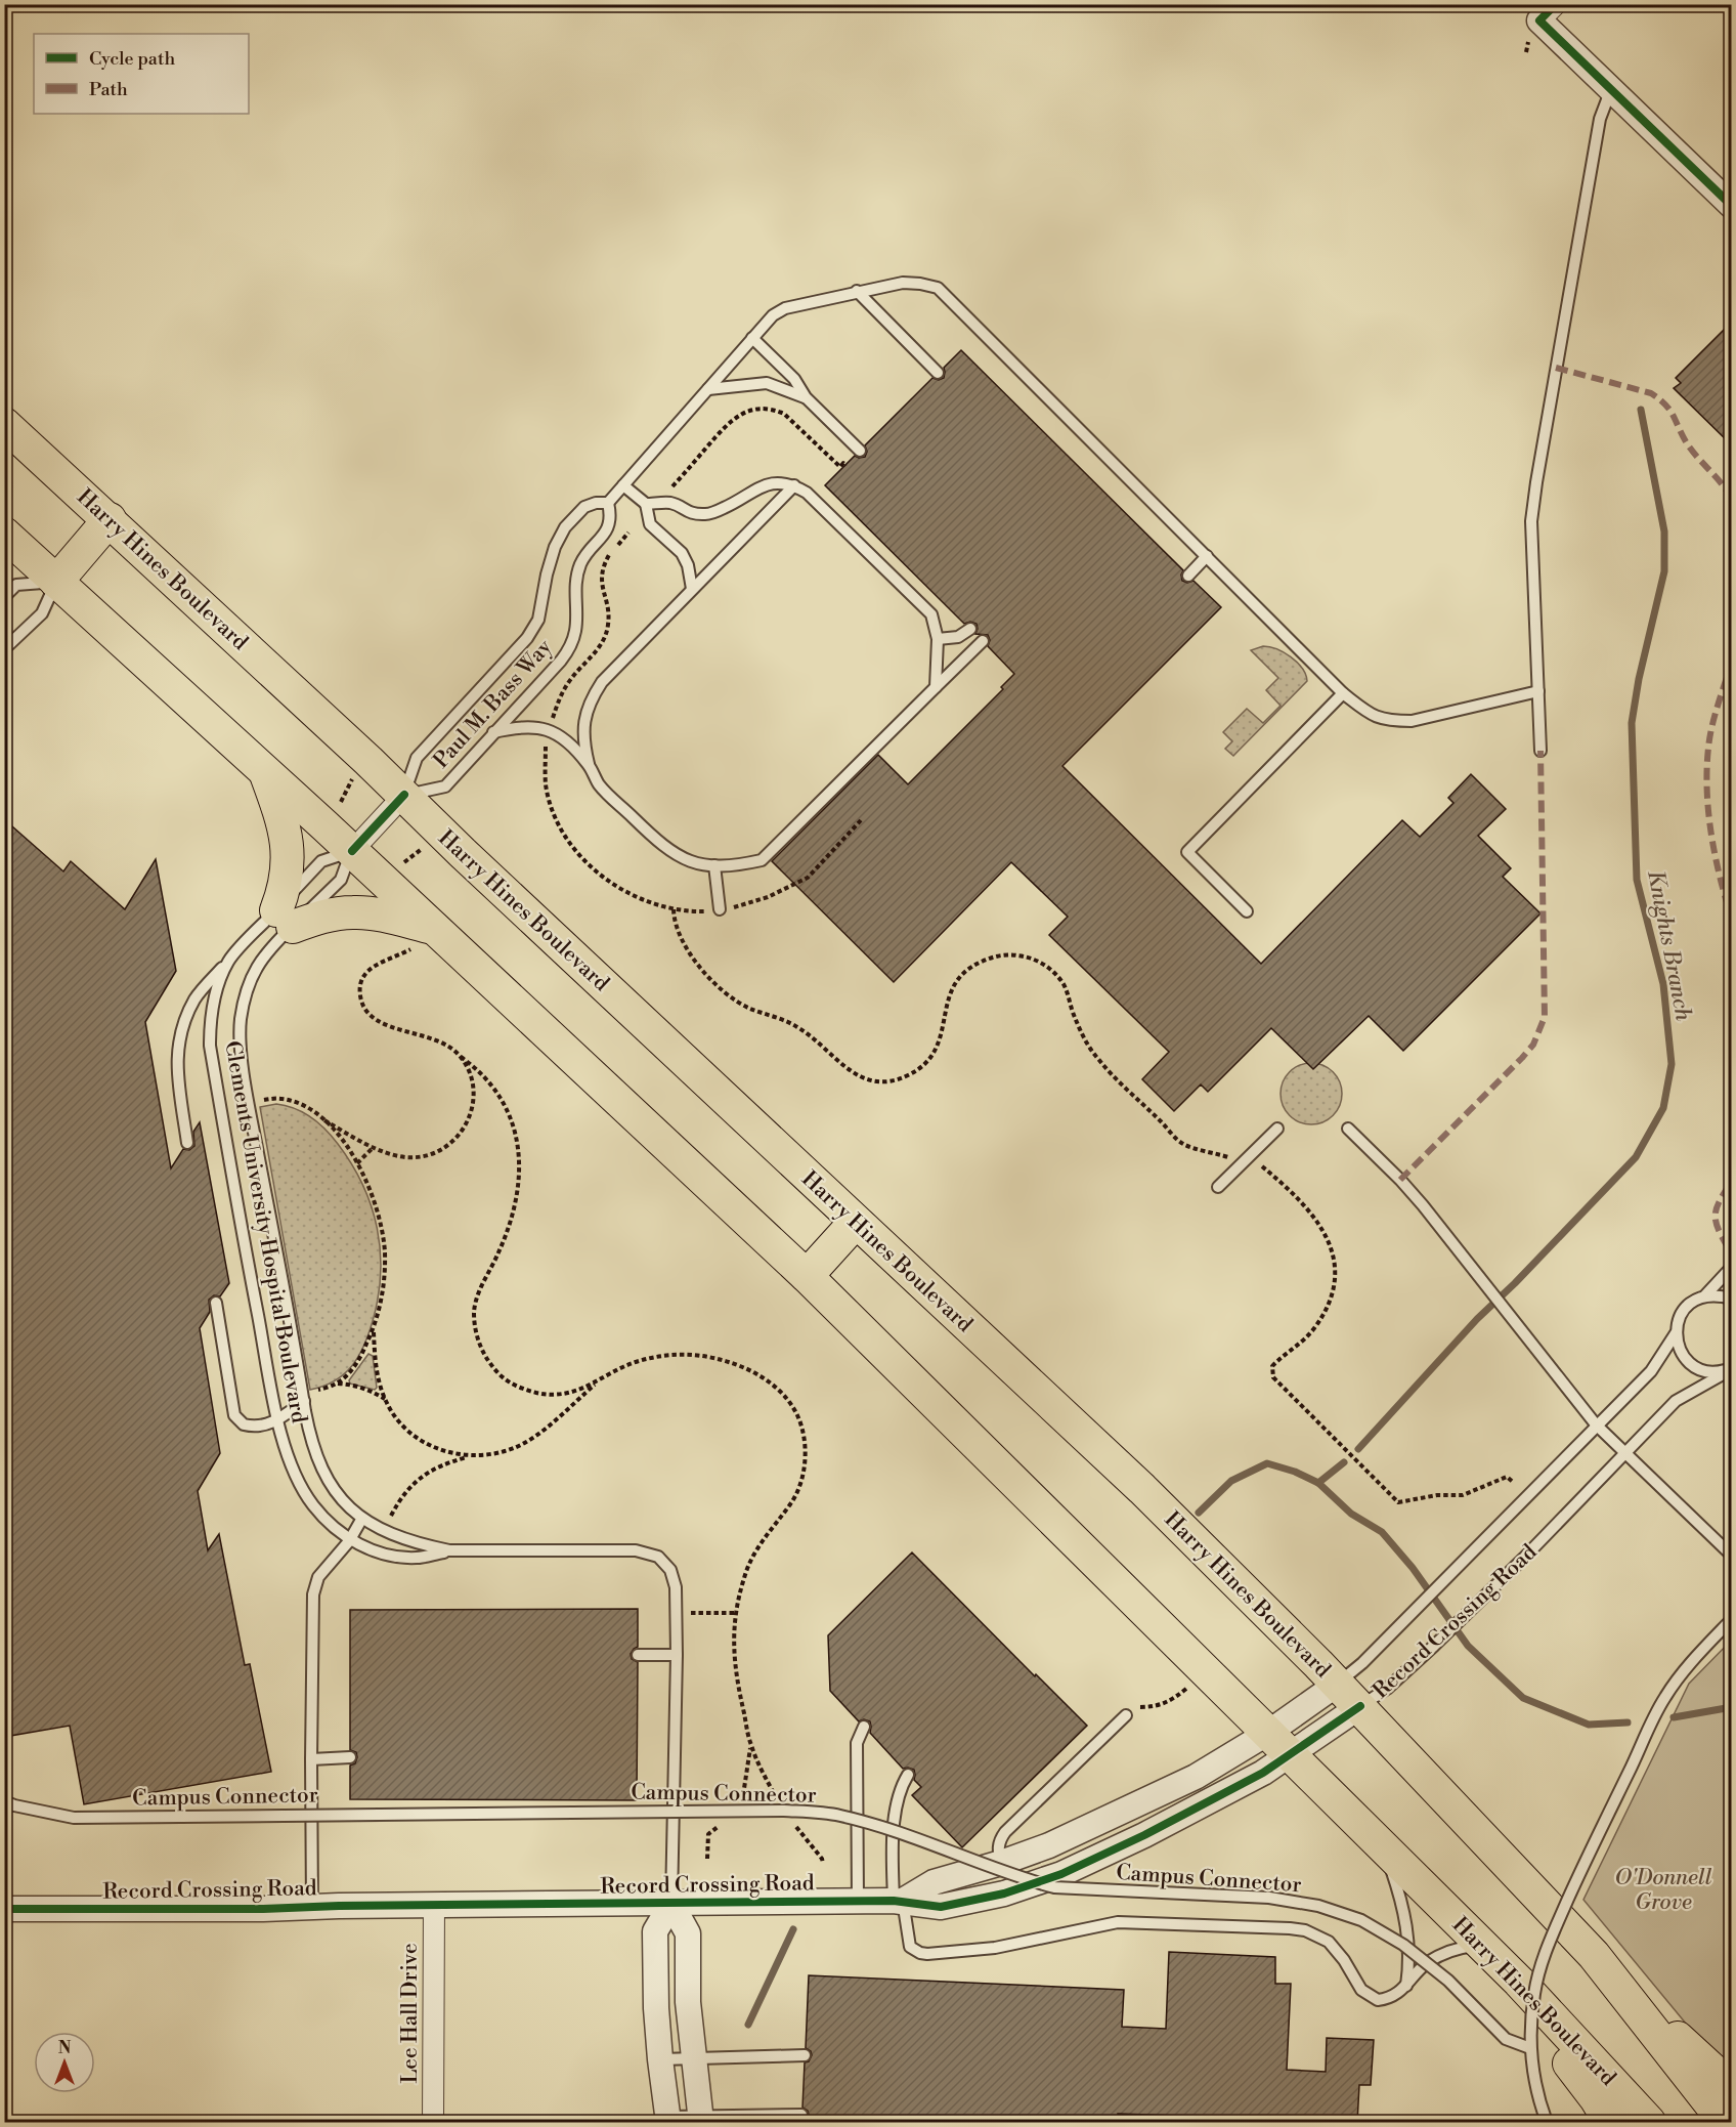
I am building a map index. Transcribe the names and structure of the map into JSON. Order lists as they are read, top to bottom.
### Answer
{
  "streets": {
    "main road": ["Harry Hines Boulevard"],
    "street": ["Record Crossing Road", "Lee Hall Drive"],
    "lane": ["Paul M. Bass Way", "Clements University Hospital Boulevard", "Campus Connector"]
  },
  "crossings": [
    ["Harry Hines Boulevard", "Paul M. Bass Way"],
    ["Harry Hines Boulevard", "Clements University Hospital Boulevard"],
    ["Harry Hines Boulevard", "Record Crossing Road"],
    ["Record Crossing Road", "Lee Hall Drive"]
  ],
  "water": ["Knights Branch"],
  "parks": ["O'Donnell Grove"],
  "legend": ["Cycle path", "Path"],
  "north": "top"
}
